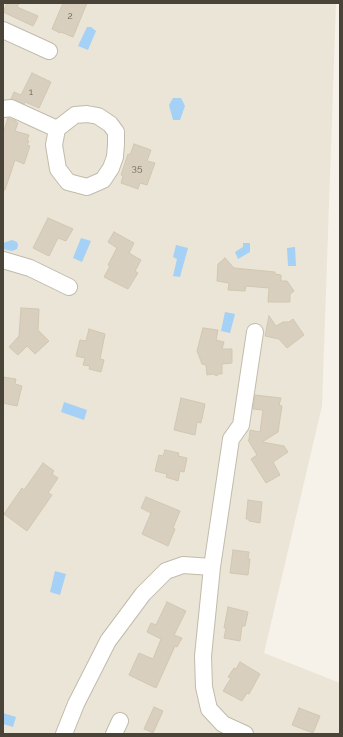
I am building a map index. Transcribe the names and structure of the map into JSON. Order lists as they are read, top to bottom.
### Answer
{
  "house_numbers": ["2", "1", "35"]
}
